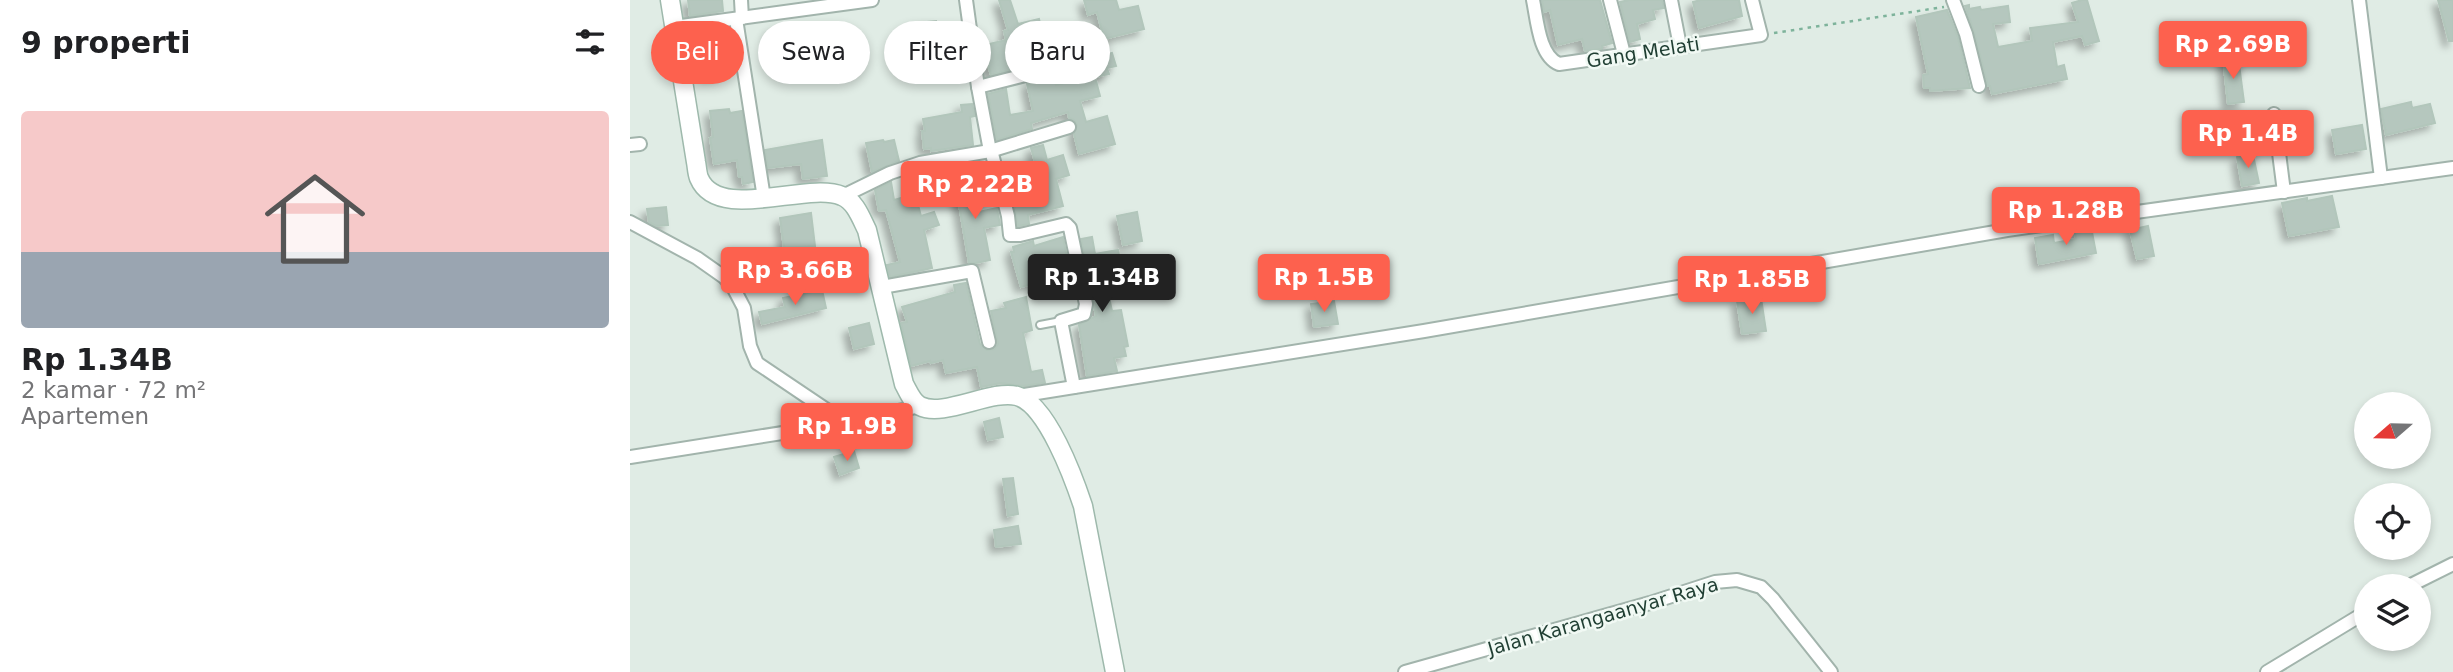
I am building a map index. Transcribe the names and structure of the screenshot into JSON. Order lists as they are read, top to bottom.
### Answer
{
  "streets": {
    "street": ["Gang Melati", "Jalan Karangaanyar Raya"]
  },
  "north": "left",
  "page": {
    "heading": "9 properti",
    "price": [
      "Rp 2.69B",
      "Rp 1.4B",
      "Rp 2.22B",
      "Rp 1.28B",
      "Rp 3.66B",
      "Rp 1.34B",
      "Rp 1.5B",
      "Rp 1.85B",
      "Rp 1.9B"
    ],
    "chip": [
      "Beli",
      "Sewa",
      "Filter",
      "Baru"
    ],
    "list": [
      {
        "name": "Rp 1.34B",
        "note": "2 kamar · 72 m² · Apartemen"
      }
    ]
  }
}
